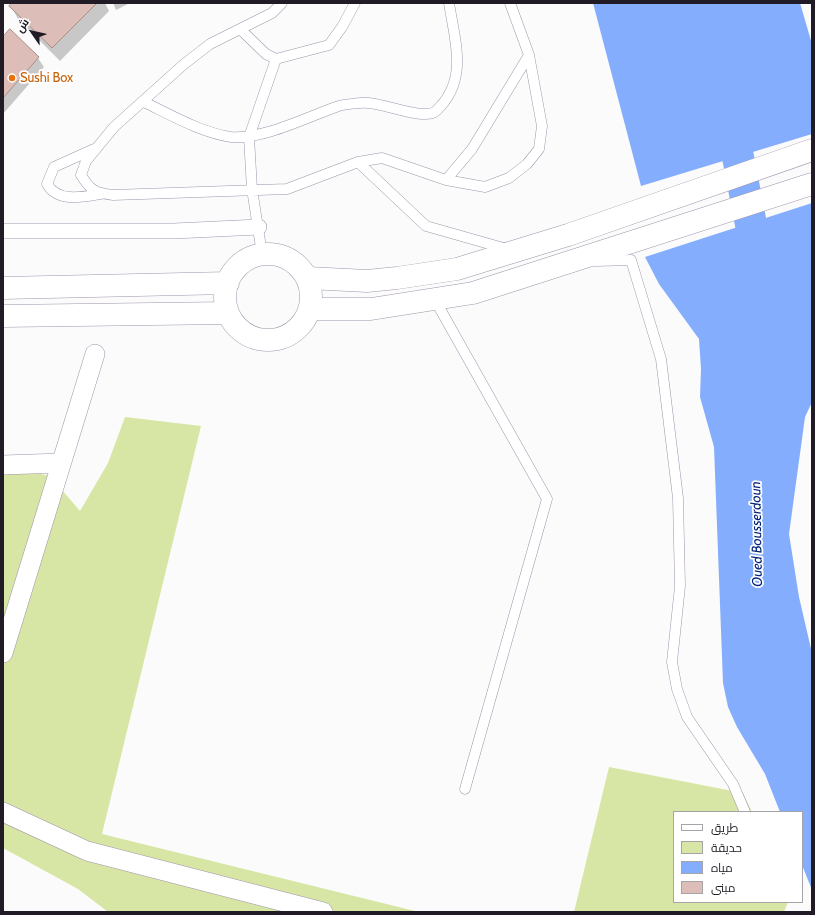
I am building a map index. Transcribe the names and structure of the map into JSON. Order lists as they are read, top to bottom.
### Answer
{
  "water": ["Oued Bousserdoun"],
  "places": ["Sushi Box"],
  "legend": [
    "طريق",
    "حديقة",
    "مياه",
    "مبنى"
  ],
  "north": "top left"
}
